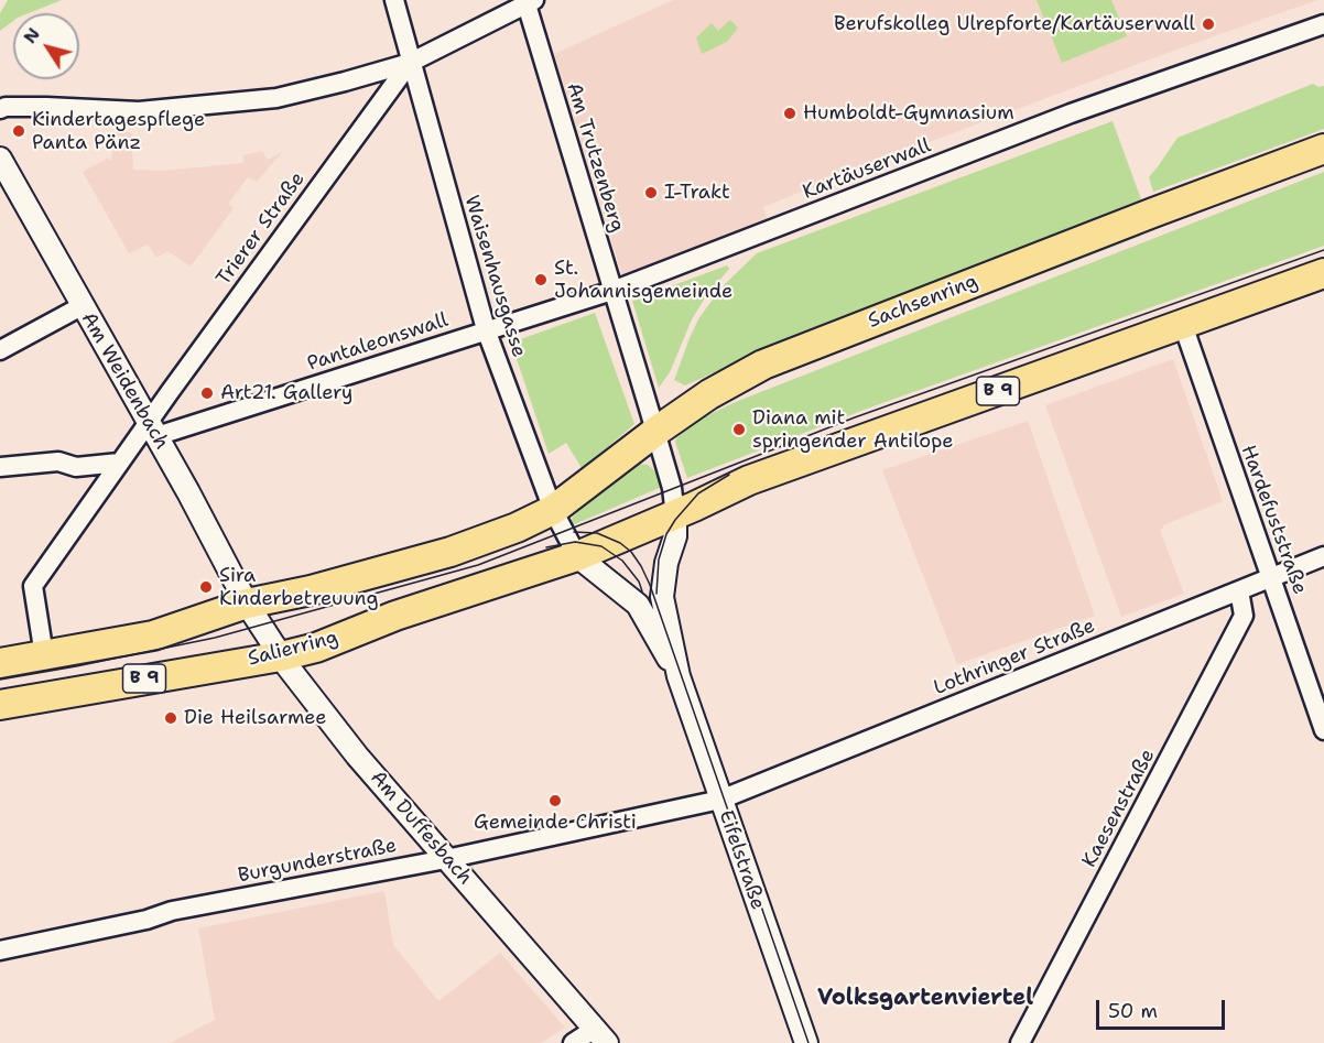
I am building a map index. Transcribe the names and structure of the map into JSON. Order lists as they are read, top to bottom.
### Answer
{
  "streets": {
    "main road": ["Sachsenring", "B 9", "Salierring"],
    "street": [
      "Am Trutzenberg",
      "Kartäuserwall",
      "Trierer Straße",
      "Waisenhausgasse",
      "Pantaleonswall",
      "Am Weidenbach",
      "Hardefuststraße",
      "Lothringer Straße",
      "Kaesenstraße",
      "Am Duffesbach",
      "Eifelstraße",
      "Burgunderstraße"
    ]
  },
  "crossings": [
    ["Am Trutzenberg", "Kartäuserwall"],
    ["Am Trutzenberg", "Sachsenring"],
    ["Am Trutzenberg", "Pantaleonswall"],
    ["Am Trutzenberg", "B 9"],
    ["Am Trutzenberg", "Eifelstraße"],
    ["Kartäuserwall", "Pantaleonswall"],
    ["Trierer Straße", "Waisenhausgasse"],
    ["Trierer Straße", "Pantaleonswall"],
    ["Trierer Straße", "Am Weidenbach"],
    ["Waisenhausgasse", "Sachsenring"],
    ["Waisenhausgasse", "Pantaleonswall"],
    ["Waisenhausgasse", "B 9"],
    ["Waisenhausgasse", "Salierring"],
    ["Waisenhausgasse", "Eifelstraße"],
    ["Sachsenring", "B 9"],
    ["Pantaleonswall", "Am Weidenbach"],
    ["Am Weidenbach", "B 9"],
    ["Am Weidenbach", "Am Duffesbach"],
    ["B 9", "Hardefuststraße"],
    ["B 9", "Salierring"],
    ["B 9", "Am Duffesbach"],
    ["B 9", "Eifelstraße"],
    ["Hardefuststraße", "Lothringer Straße"],
    ["Salierring", "Am Duffesbach"],
    ["Salierring", "Eifelstraße"],
    ["Lothringer Straße", "Kaesenstraße"],
    ["Lothringer Straße", "Eifelstraße"],
    ["Lothringer Straße", "Burgunderstraße"],
    ["Am Duffesbach", "Burgunderstraße"],
    ["Eifelstraße", "Burgunderstraße"]
  ],
  "districts": ["Volksgartenviertel"],
  "places": [
    "Berufskolleg Ulrepforte/Kartäuserwall",
    "Humboldt-Gymnasium",
    "Kindertagespflege Panta Pänz",
    "I-Trakt",
    "St. Johannisgemeinde",
    "Art21. Gallery",
    "Diana mit springender Antilope",
    "Sira Kinderbetreuung",
    "Die Heilsarmee",
    "Gemeinde Christi"
  ],
  "scale_bar": "50 m",
  "north": "top left"
}
